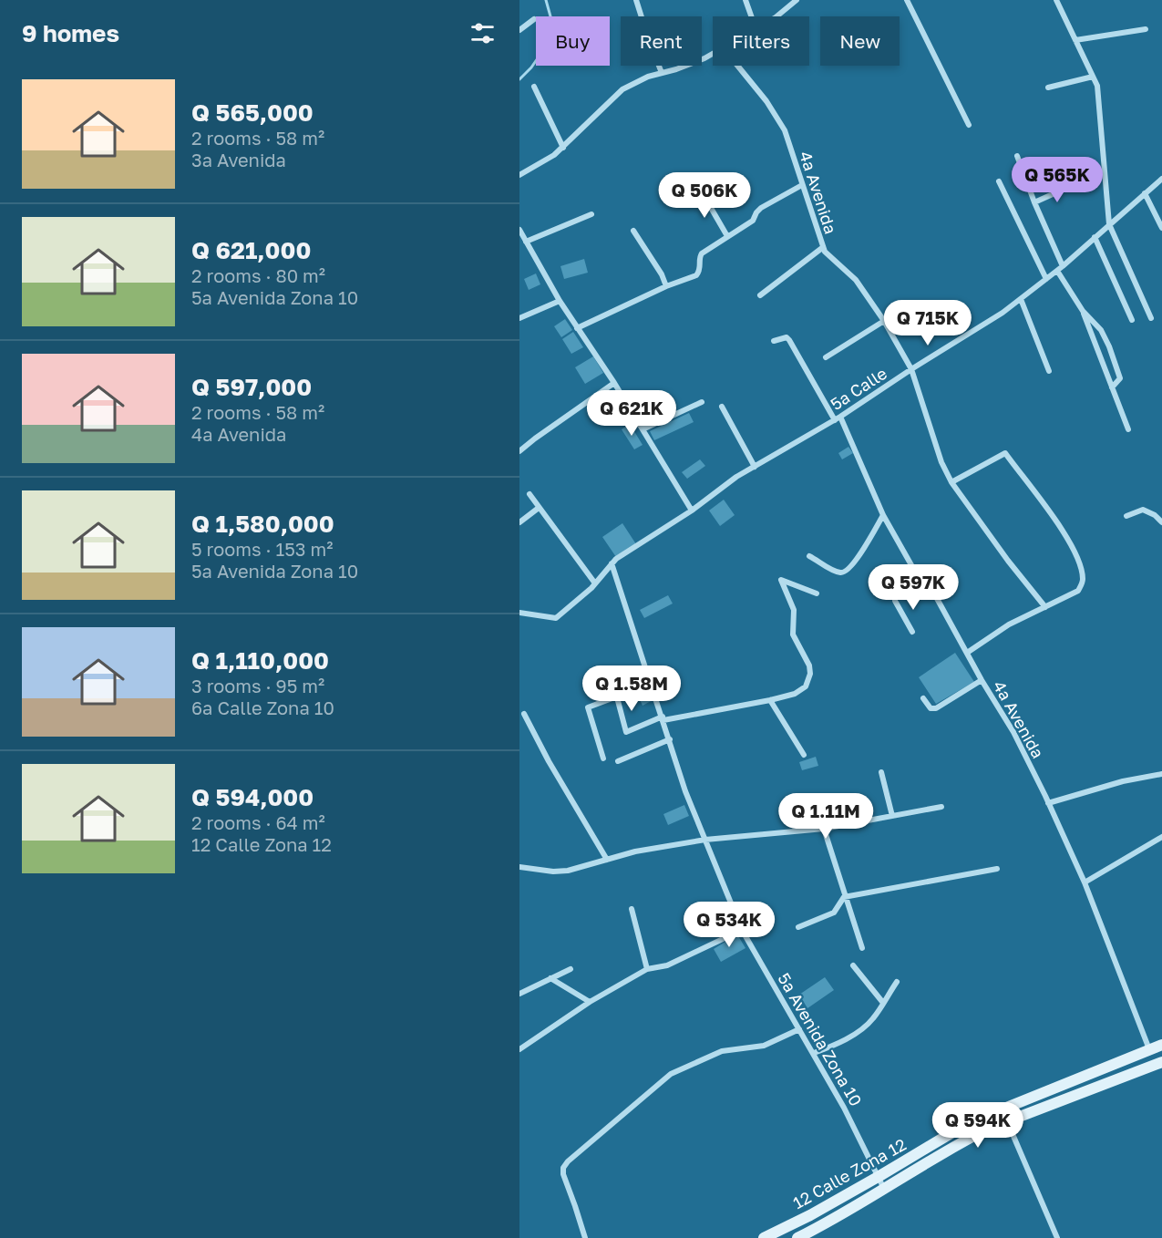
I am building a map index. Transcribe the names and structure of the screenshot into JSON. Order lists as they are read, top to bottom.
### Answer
{
  "streets": {
    "street": [
      "4a Avenida",
      "5a Calle",
      "5a Avenida Zona 10",
      "12 Calle Zona 12"
    ]
  },
  "crossings": [
    ["4a Avenida", "5a Calle"],
    ["4a Avenida", "12 Calle Zona 12"],
    ["5a Calle", "5a Avenida Zona 10"],
    ["5a Avenida Zona 10", "12 Calle Zona 12"]
  ],
  "page": {
    "heading": "9 homes",
    "chip": [
      "Buy",
      "Rent",
      "Filters",
      "New"
    ],
    "list": [
      {
        "name": "Q 565,000",
        "note": "2 rooms · 58 m² · 3a Avenida"
      },
      {
        "name": "Q 621,000",
        "note": "2 rooms · 80 m² · 5a Avenida Zona 10"
      },
      {
        "name": "Q 597,000",
        "note": "2 rooms · 58 m² · 4a Avenida"
      },
      {
        "name": "Q 1,580,000",
        "note": "5 rooms · 153 m² · 5a Avenida Zona 10"
      },
      {
        "name": "Q 1,110,000",
        "note": "3 rooms · 95 m² · 6a Calle Zona 10"
      },
      {
        "name": "Q 594,000",
        "note": "2 rooms · 64 m² · 12 Calle Zona 12"
      }
    ],
    "price": [
      "Q 565K",
      "Q 506K",
      "Q 715K",
      "Q 621K",
      "Q 597K",
      "Q 1.58M",
      "Q 1.11M",
      "Q 534K",
      "Q 594K"
    ]
  }
}
